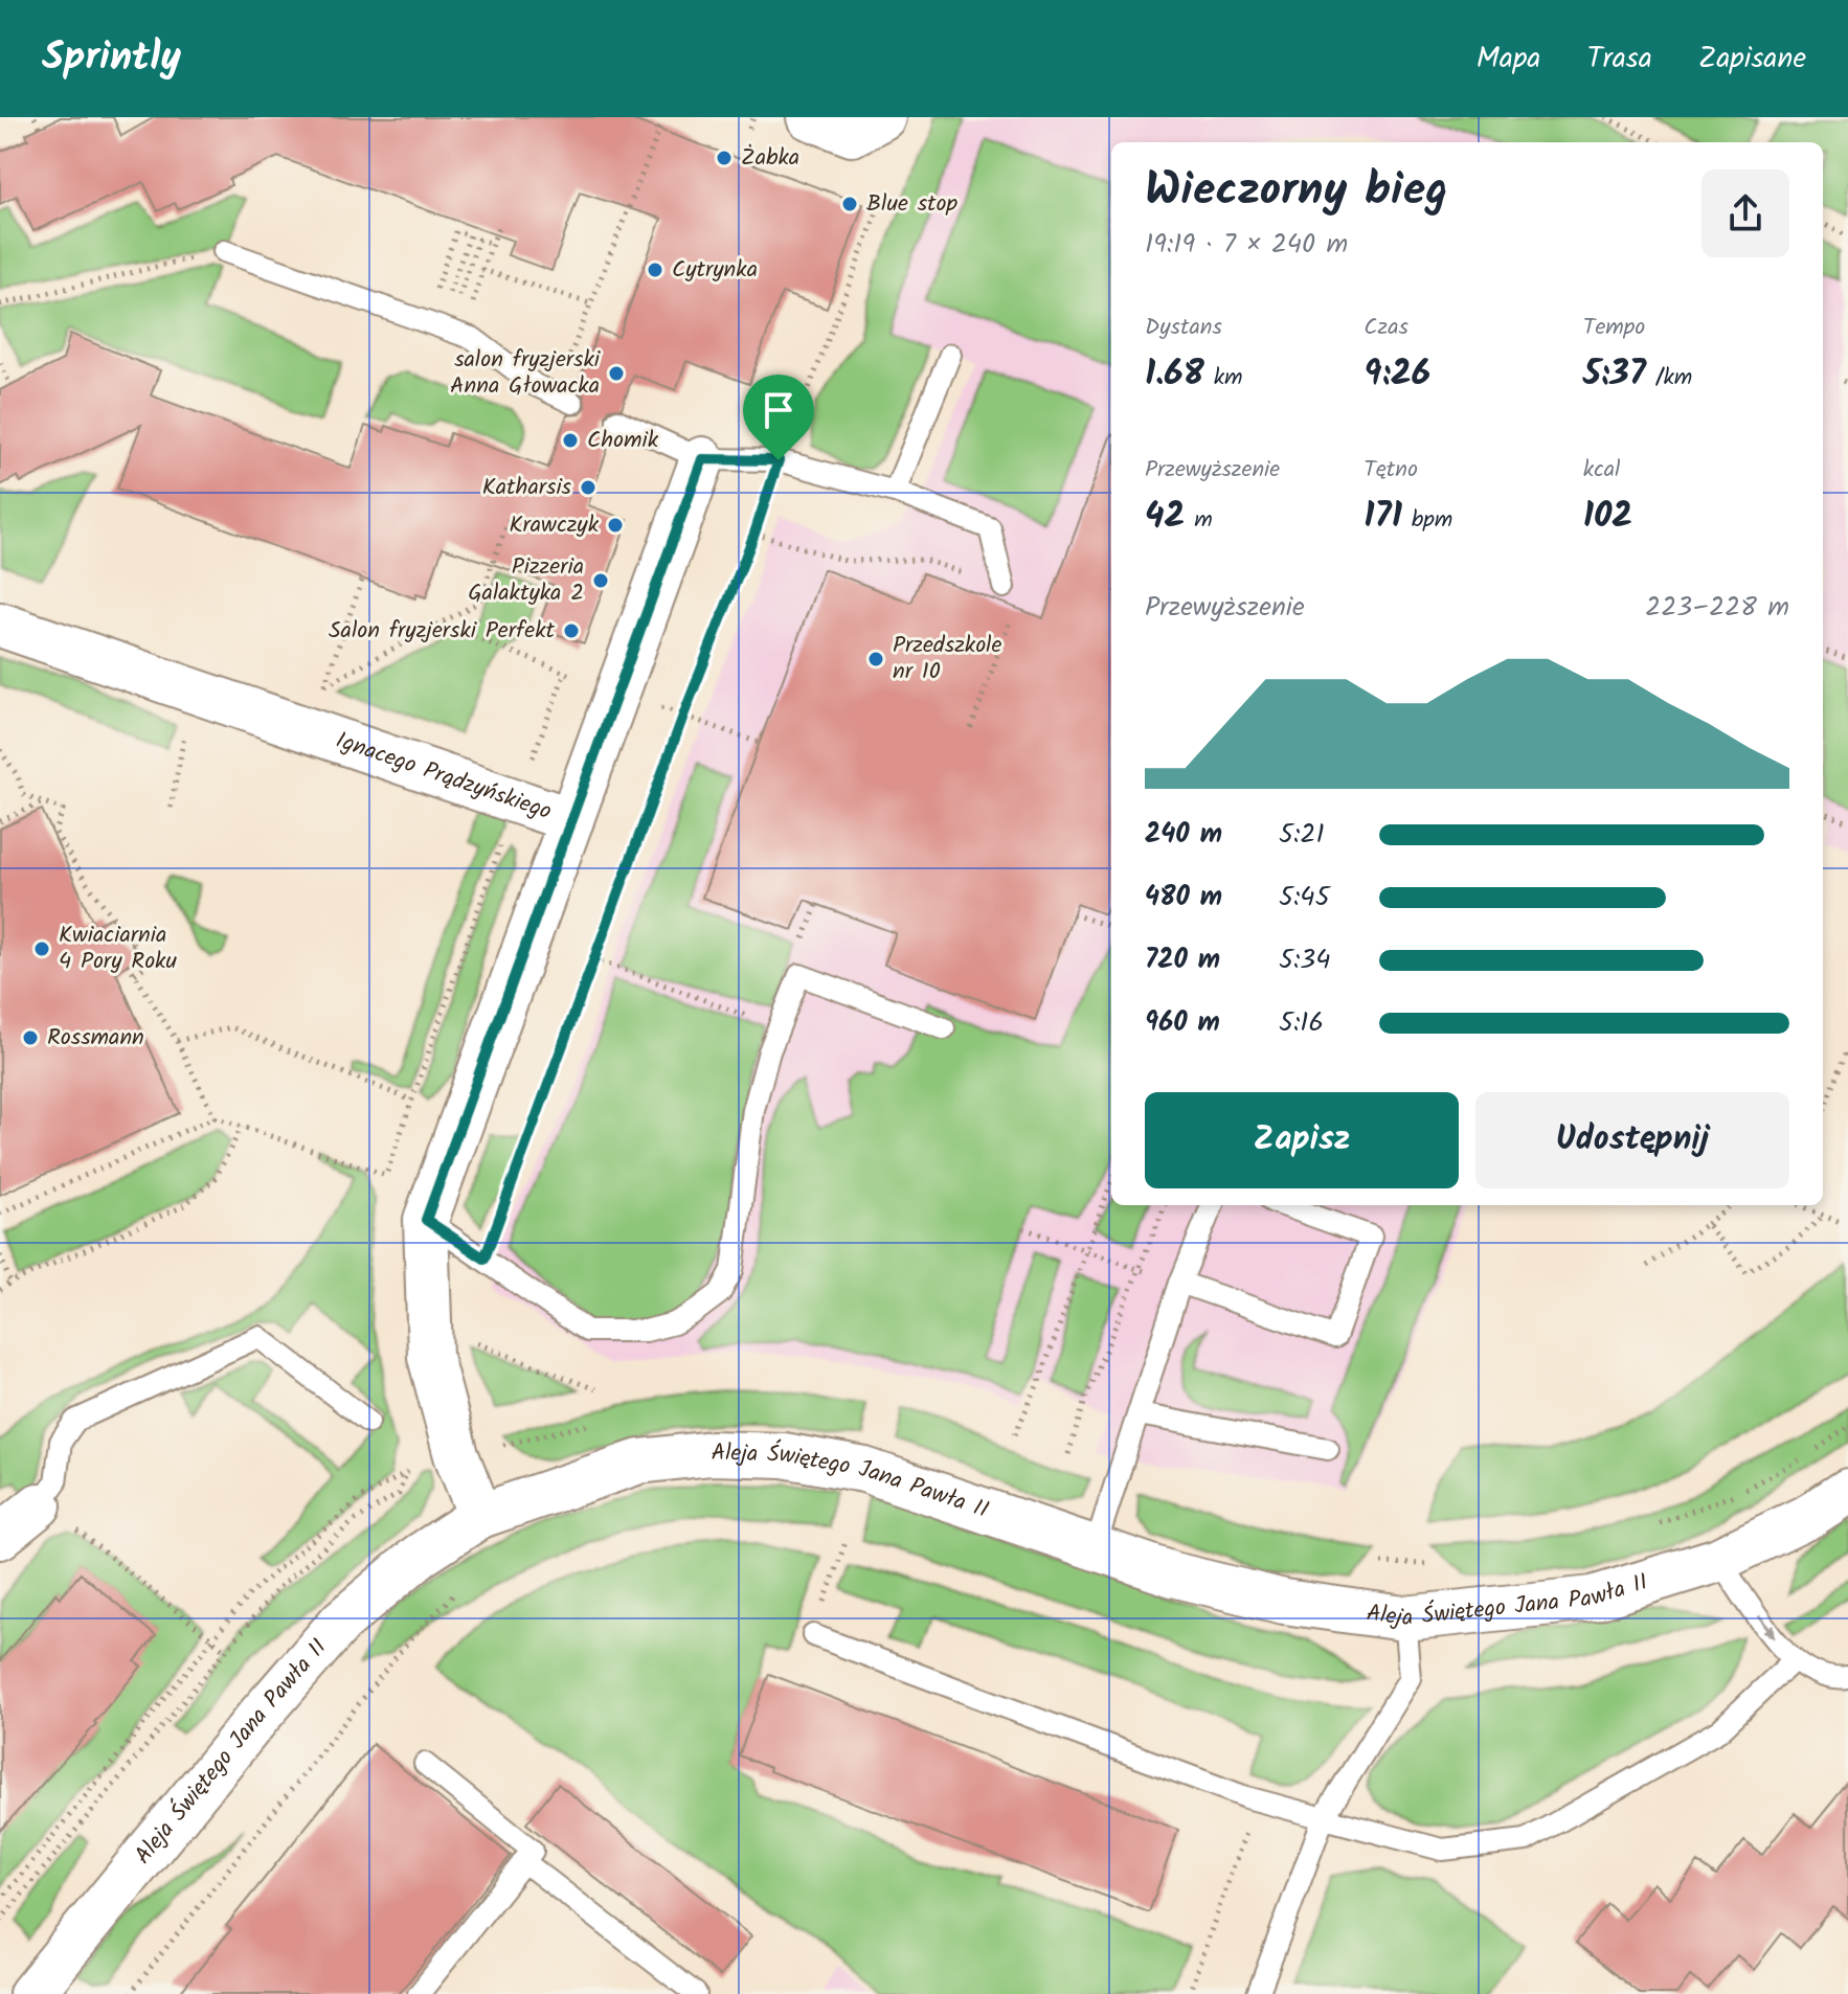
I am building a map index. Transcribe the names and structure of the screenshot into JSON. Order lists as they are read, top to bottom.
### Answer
{
  "streets": {
    "street": ["Ignacego Prądzyńskiego", "Aleja Świętego Jana Pawła II"]
  },
  "places": [
    "Żabka",
    "Blue stop",
    "Cytrynka",
    "salon fryzjerski Anna Głowacka",
    "Chomik",
    "Katharsis",
    "Krawczyk",
    "Pizzeria Galaktyka 2",
    "Salon fryzjerski Perfekt",
    "Przedszkole nr 10",
    "Kwiaciarnia 4 Pory Roku",
    "Rossmann"
  ],
  "page": {
    "header": "Sprintly",
    "nav": ["Mapa", "Trasa", "Zapisane"],
    "heading": ["Wieczorny bieg", "19:19 · 7 × 240 m"],
    "stats": [
      ["Dystans", "1.68 km"],
      ["Czas", "9:26"],
      ["Tempo", "5:37 /km"],
      ["Przewyższenie", "42 m"],
      ["Tętno", "171 bpm"],
      ["kcal", "102"]
    ],
    "chart": ["Przewyższenie", "223–228 m"],
    "list": [
      {
        "name": "240 m",
        "note": "5:21"
      },
      {
        "name": "480 m",
        "note": "5:45"
      },
      {
        "name": "720 m",
        "note": "5:34"
      },
      {
        "name": "960 m",
        "note": "5:16"
      }
    ],
    "buttons": ["Zapisz", "Udostępnij"]
  }
}
